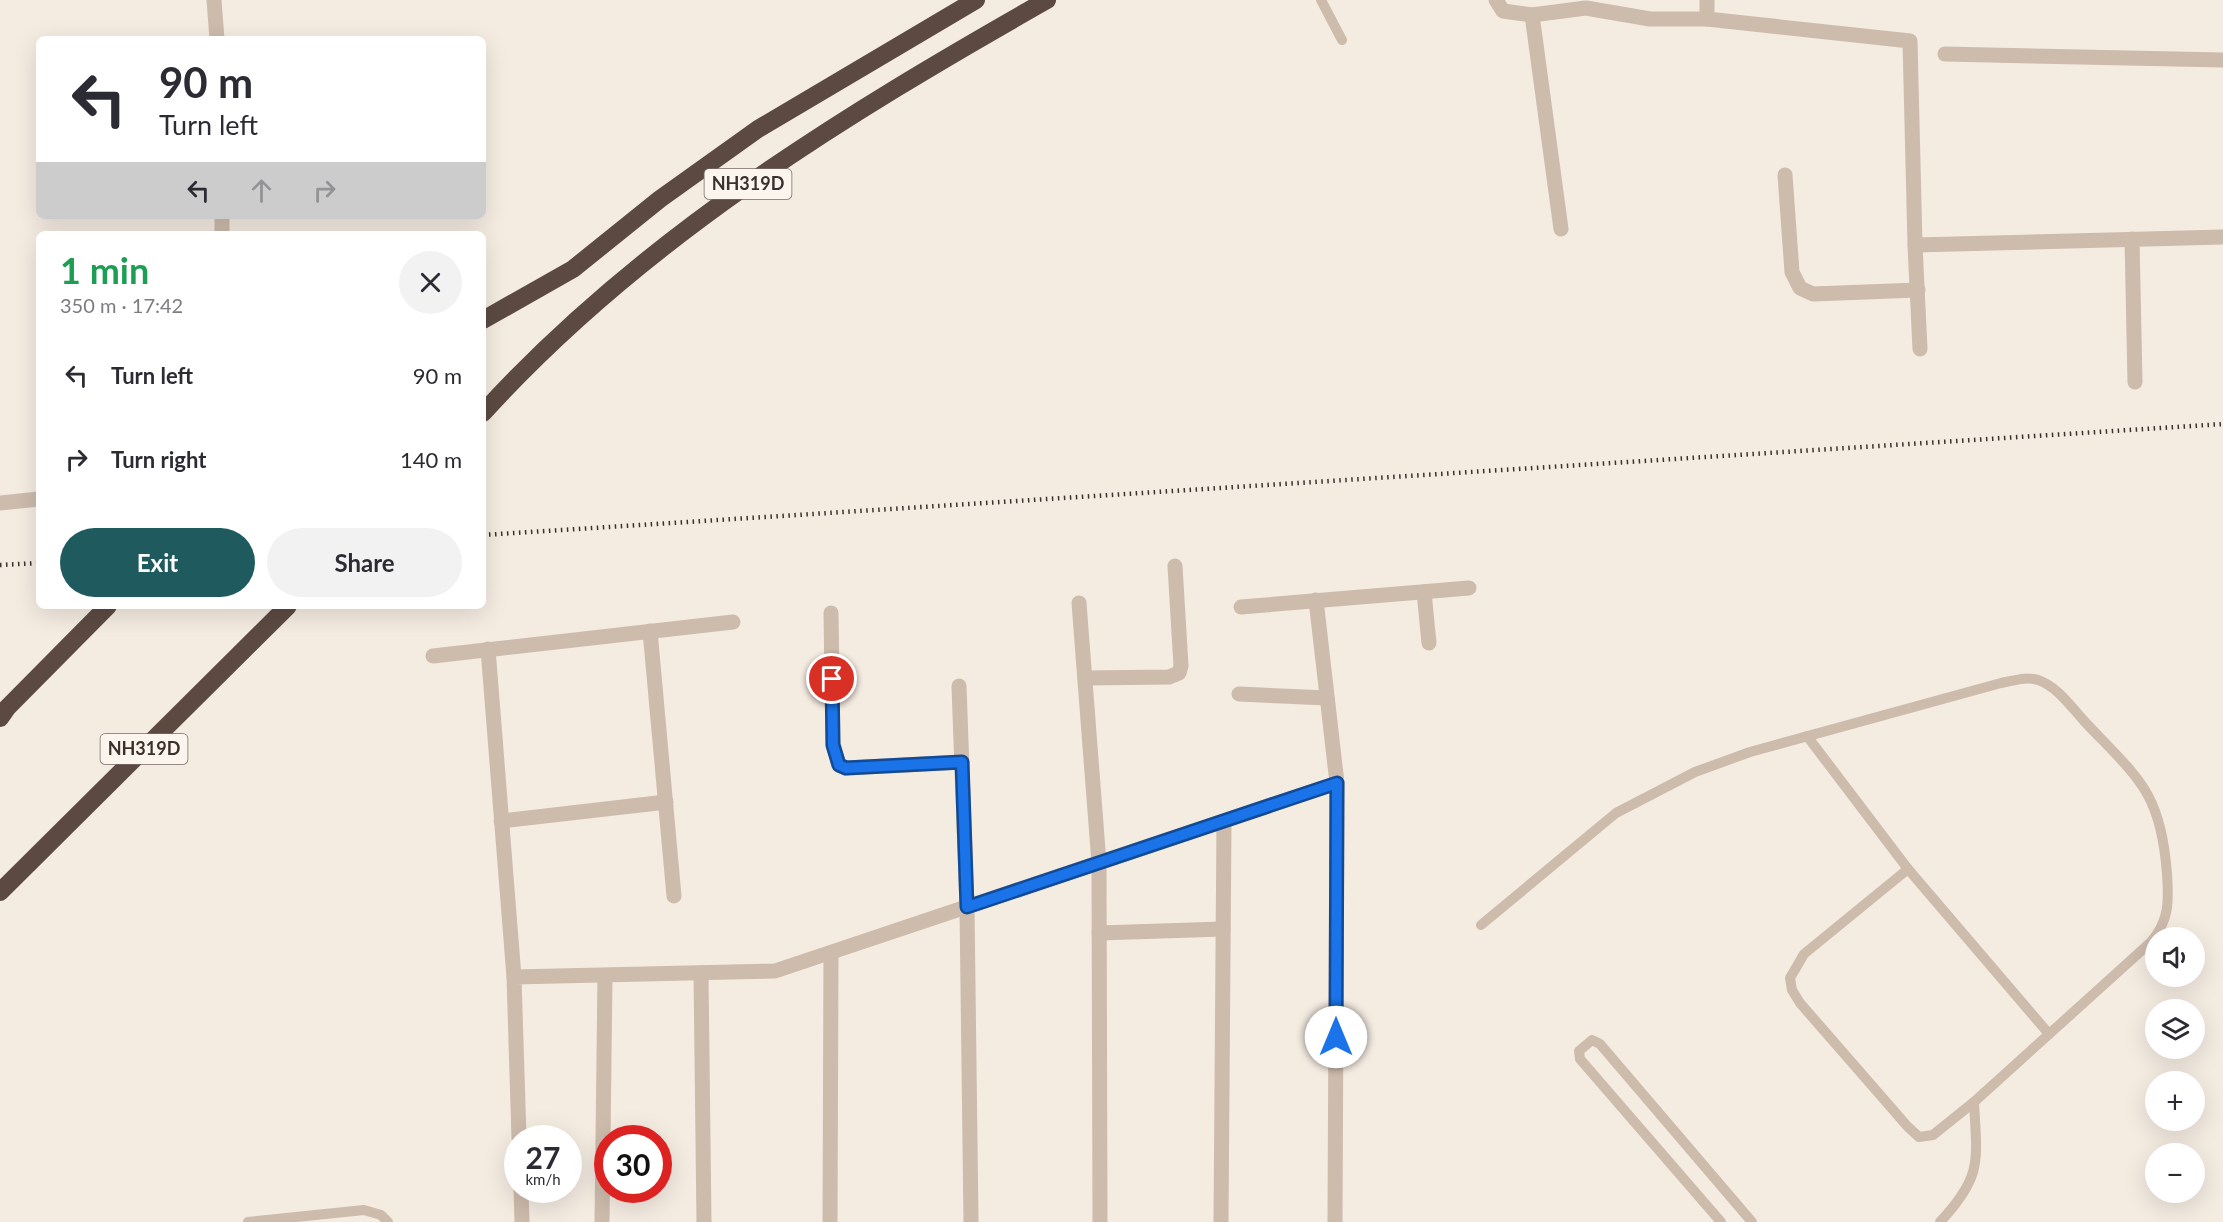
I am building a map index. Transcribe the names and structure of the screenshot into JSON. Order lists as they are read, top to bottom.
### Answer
{
  "streets": {
    "highway": ["NH319D"]
  },
  "page": {
    "turn": ["90 m", "Turn left"],
    "heading": ["1 min", "350 m · 17:42"],
    "list": [
      {
        "name": "Turn left",
        "value": "90 m"
      },
      {
        "name": "Turn right",
        "value": "140 m"
      }
    ],
    "buttons": ["Exit", "Share"],
    "map_buttons": ["+", "−"],
    "speed": "27 km/h",
    "limit": "30"
  }
}
